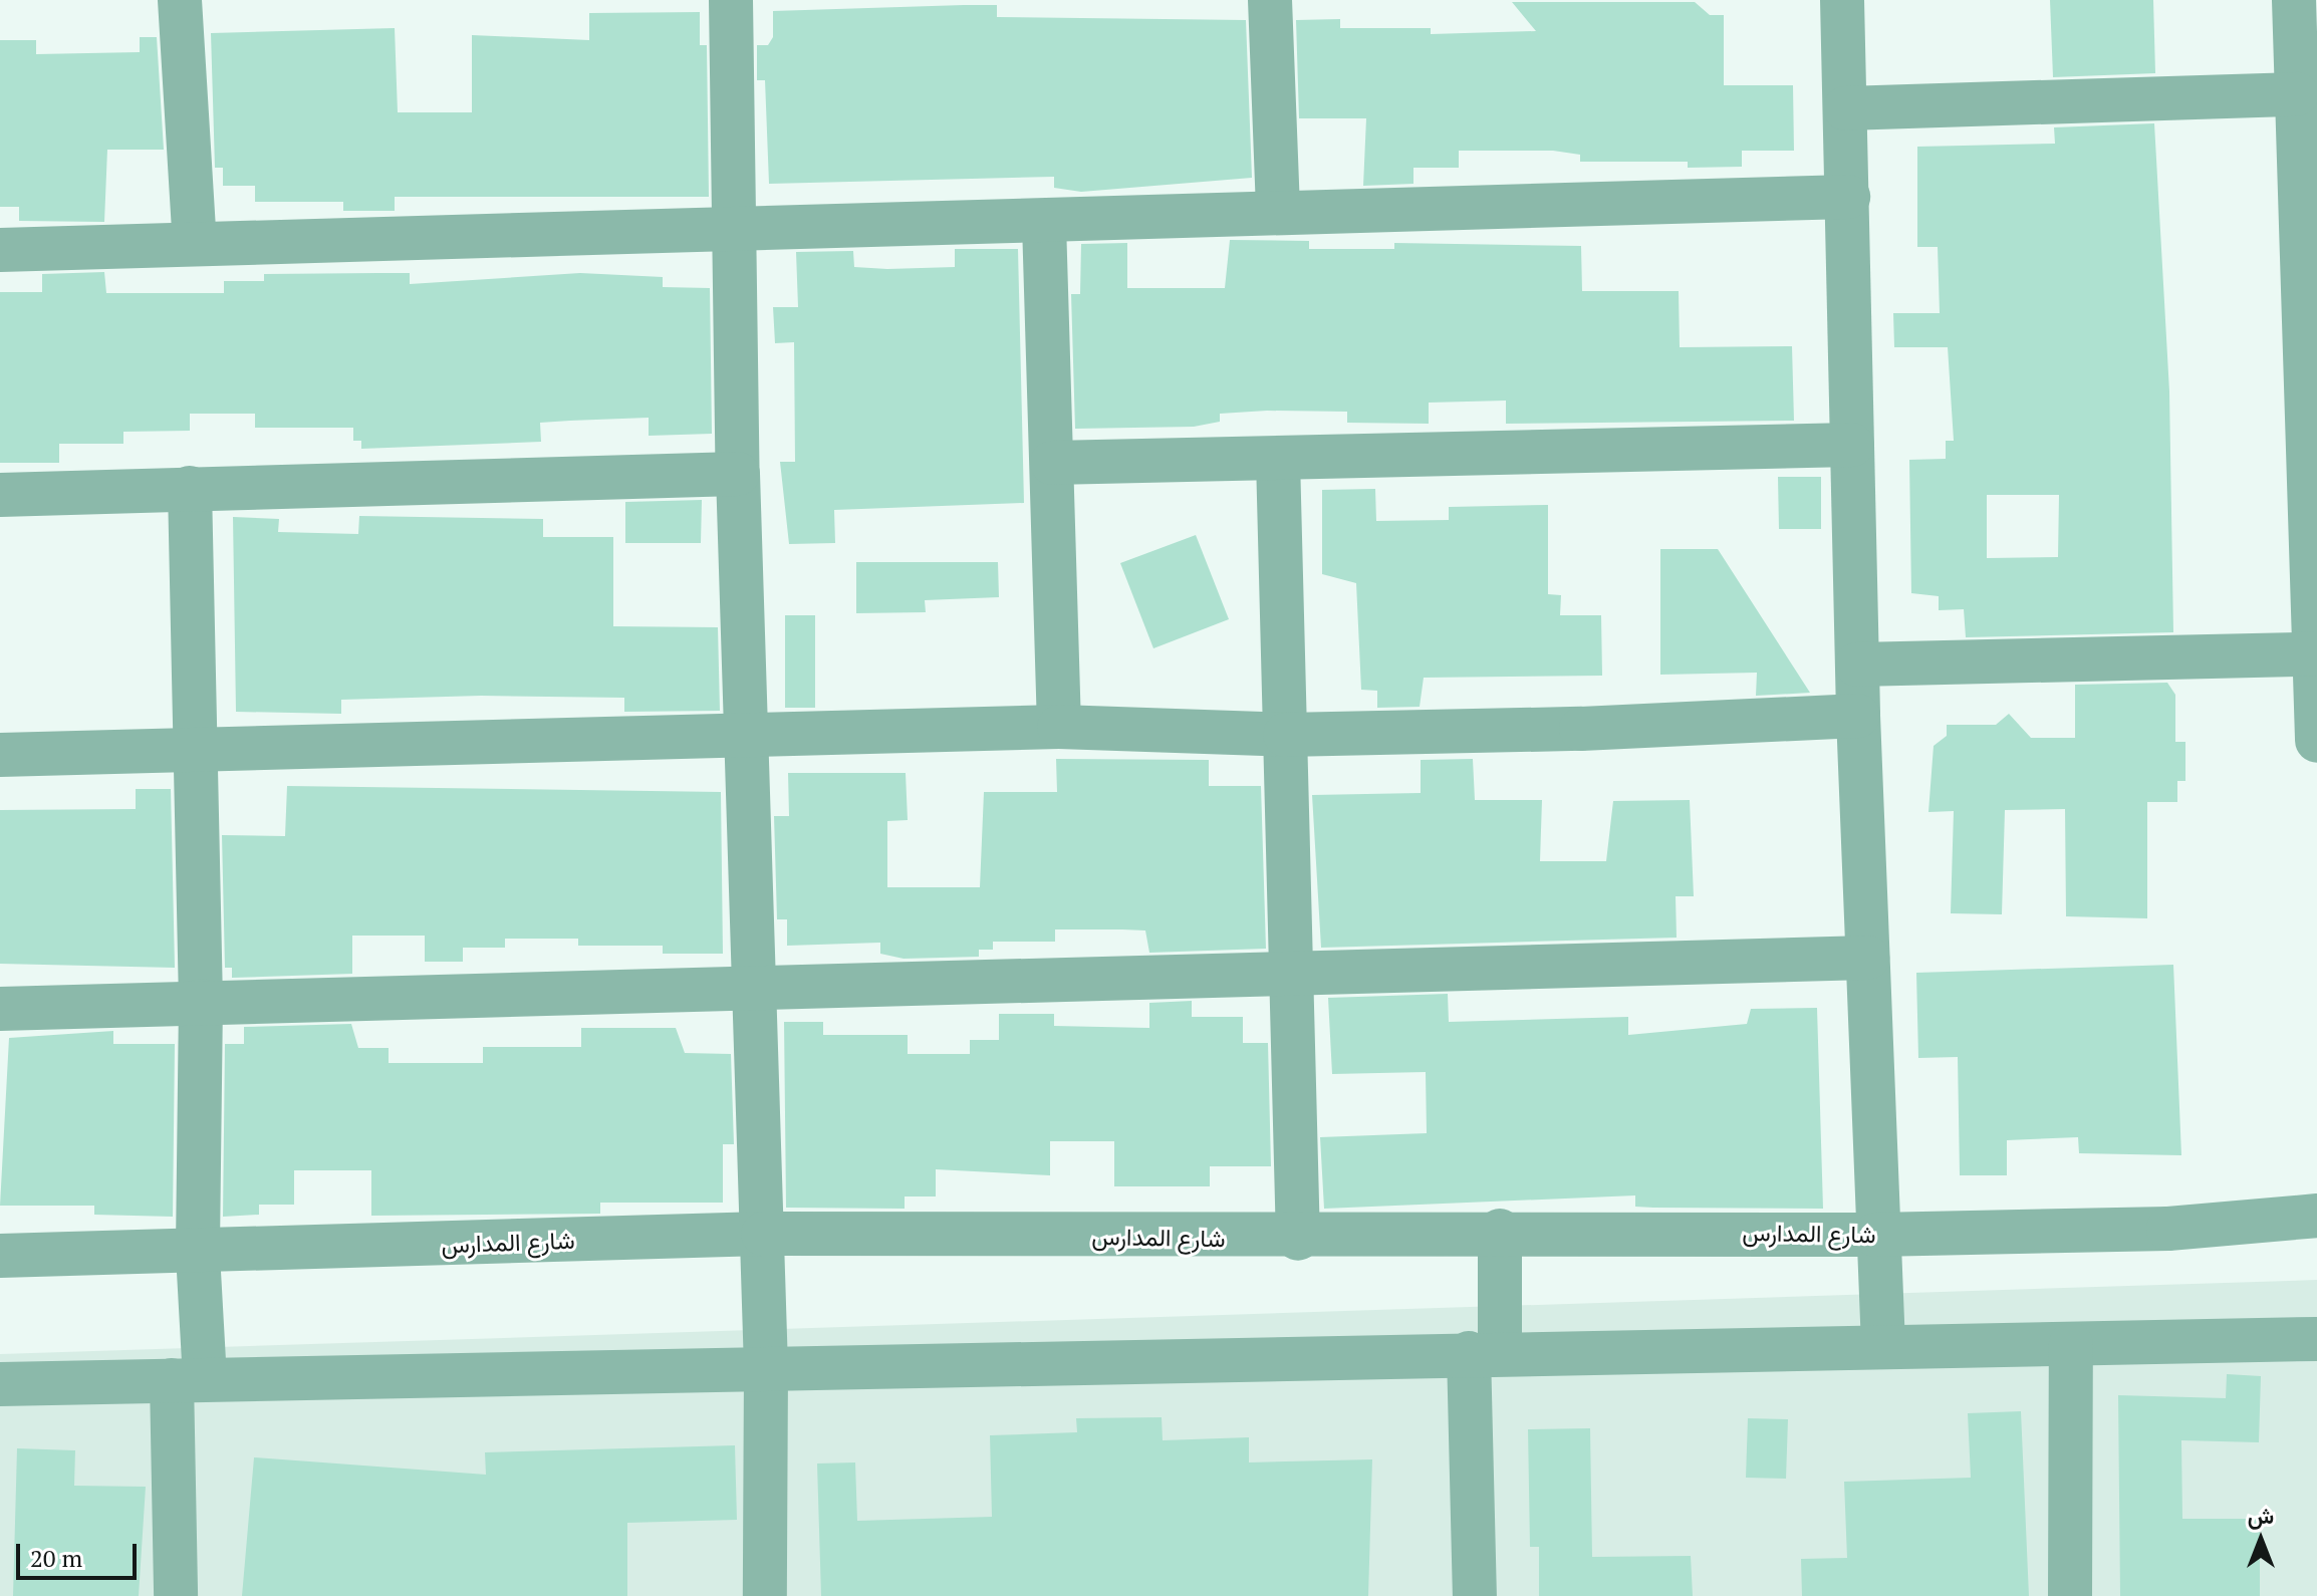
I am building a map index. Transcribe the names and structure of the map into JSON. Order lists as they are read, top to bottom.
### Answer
{
  "streets": {
    "street": ["شارع المدارس"]
  },
  "scale_bar": "20 m",
  "north": "top"
}
